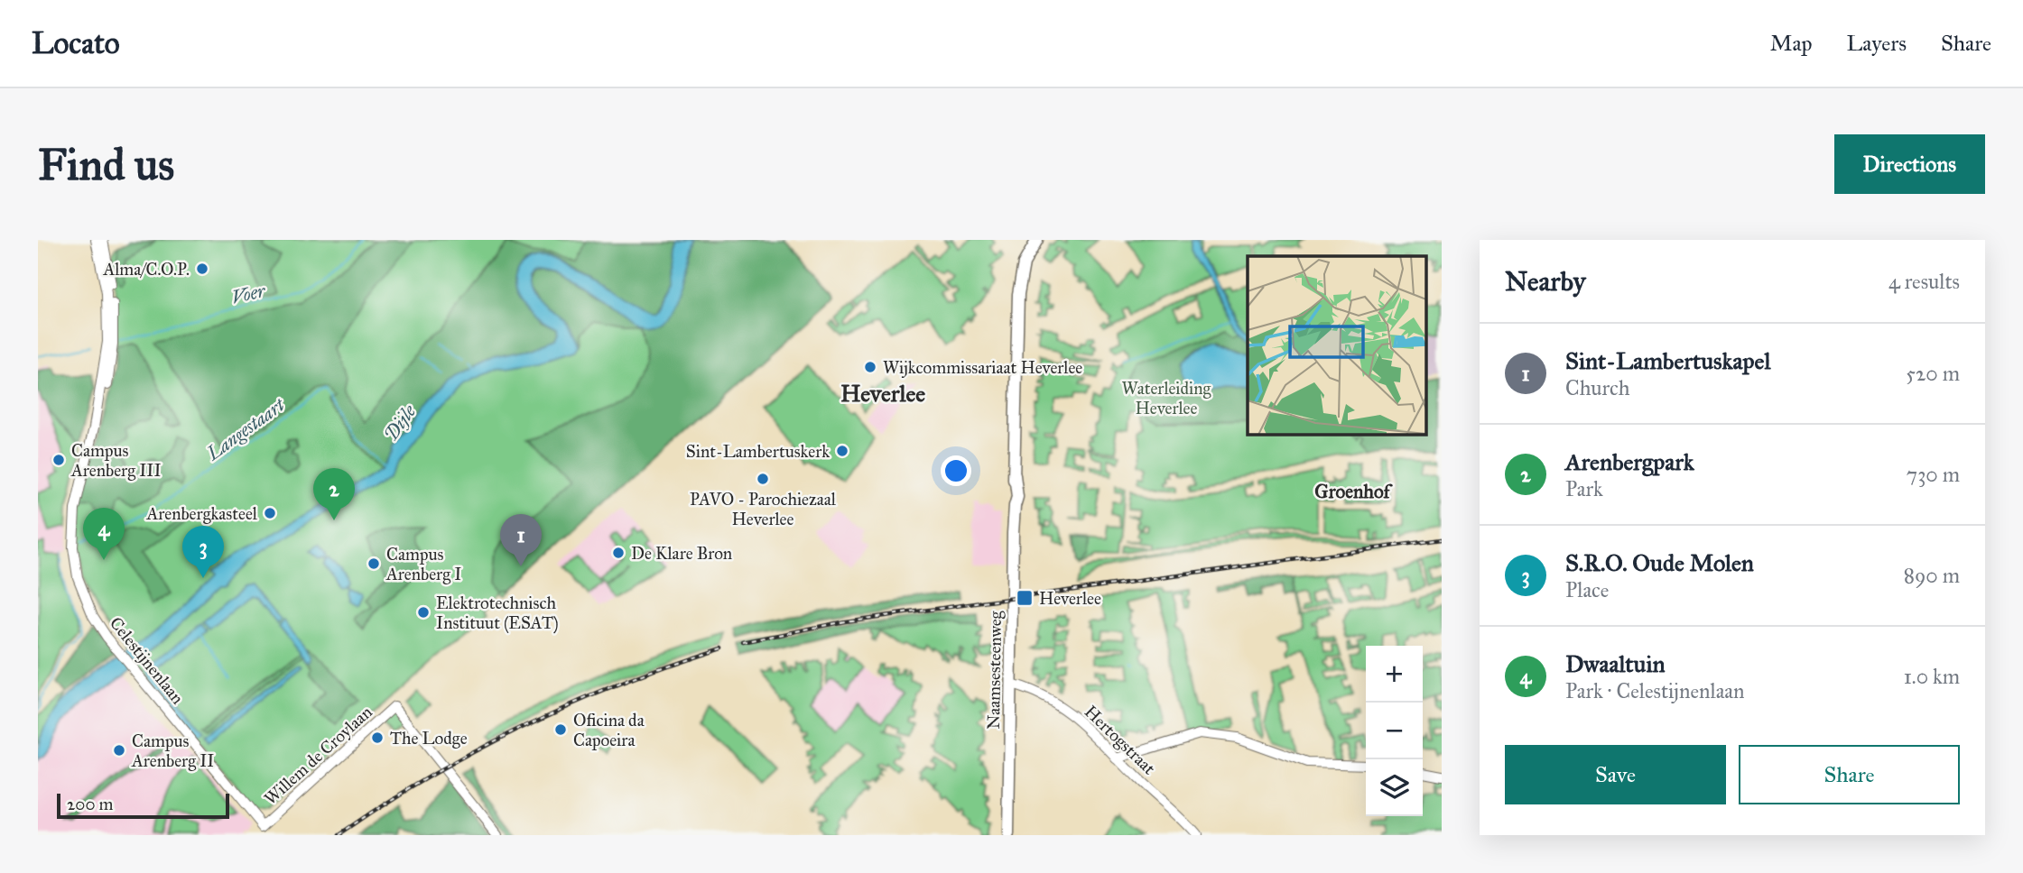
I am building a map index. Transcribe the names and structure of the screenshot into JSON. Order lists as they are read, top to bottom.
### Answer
{
  "streets": {
    "main road": ["Naamsesteenweg"],
    "street": ["Celestijnenlaan", "Hertogstraat", "Willem de Croylaan"]
  },
  "crossings": [
    ["Celestijnenlaan", "Willem de Croylaan"],
    ["Naamsesteenweg", "Hertogstraat"]
  ],
  "districts": ["Heverlee", "Groenhof"],
  "water": ["Voer", "Dijle", "Langestaart"],
  "parks": ["Waterleiding Heverlee"],
  "places": {
    "other": [
      "Alma/C.O.P.",
      "Wijkcommissariaat Heverlee",
      "Sint-Lambertuskerk",
      "Campus Arenberg III",
      "PAVO - Parochiezaal Heverlee",
      "Arenbergkasteel",
      "De Klare Bron",
      "Campus Arenberg I",
      "Elektrotechnisch Instituut (ESAT)",
      "Oficina da Capoeira",
      "The Lodge",
      "Campus Arenberg II"
    ],
    "transit": ["Heverlee"]
  },
  "scale_bar": "200 m",
  "page": {
    "header": "Locato",
    "nav": ["Map", "Layers", "Share"],
    "buttons": [
      "Directions",
      ["Save", "Share"]
    ],
    "title": "Find us",
    "heading": ["Nearby", "4 results"],
    "list": [
      {
        "mark": "1",
        "name": "Sint-Lambertuskapel",
        "note": "Church",
        "value": "520 m"
      },
      {
        "mark": "2",
        "name": "Arenbergpark",
        "note": "Park",
        "value": "730 m"
      },
      {
        "mark": "3",
        "name": "S.R.O. Oude Molen",
        "note": "Place",
        "value": "890 m"
      },
      {
        "mark": "4",
        "name": "Dwaaltuin",
        "note": "Park · Celestijnenlaan",
        "value": "1.0 km"
      }
    ],
    "pins": [
      "2",
      "4",
      "1",
      "3"
    ],
    "map_buttons": ["+", "−"],
    "scale": "200 m"
  }
}
